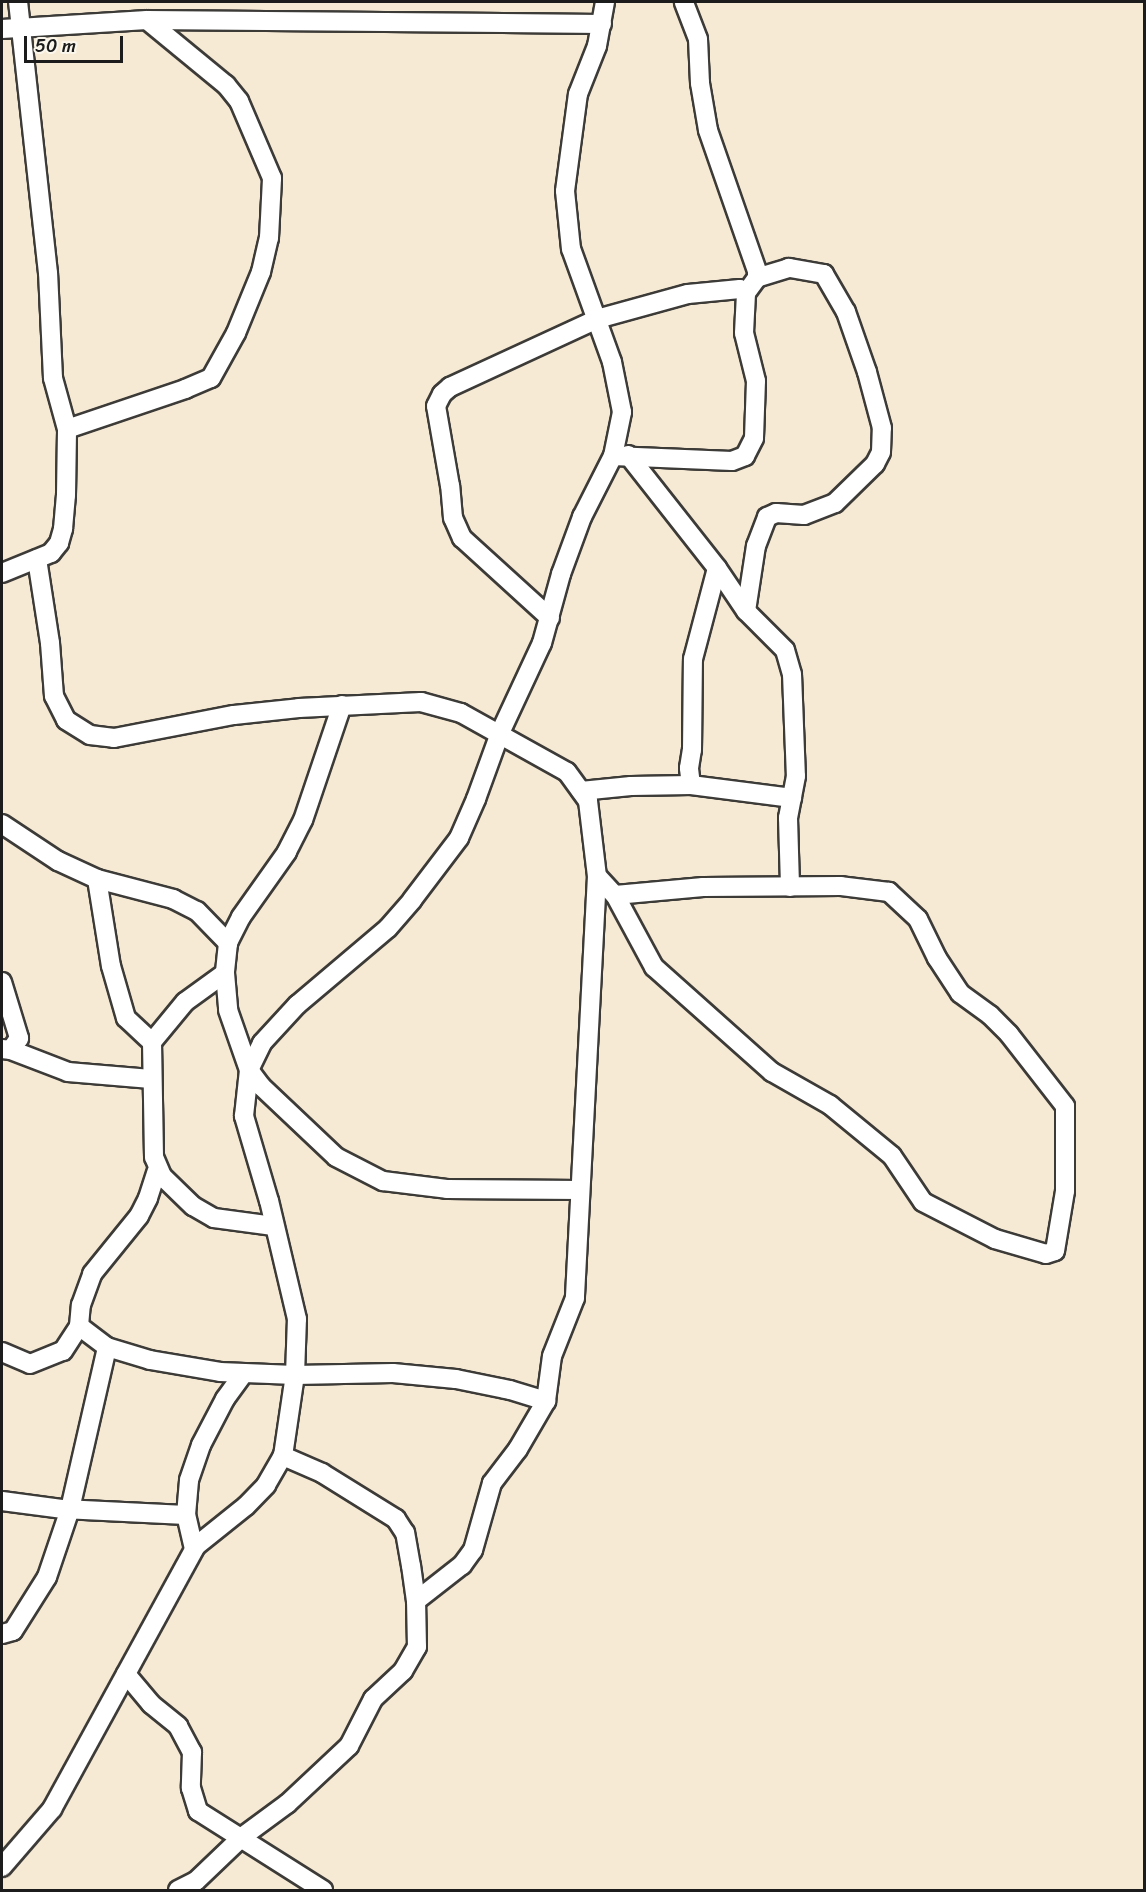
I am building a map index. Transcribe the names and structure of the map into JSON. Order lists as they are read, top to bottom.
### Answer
{
  "scale_bar": "50 m"
}
